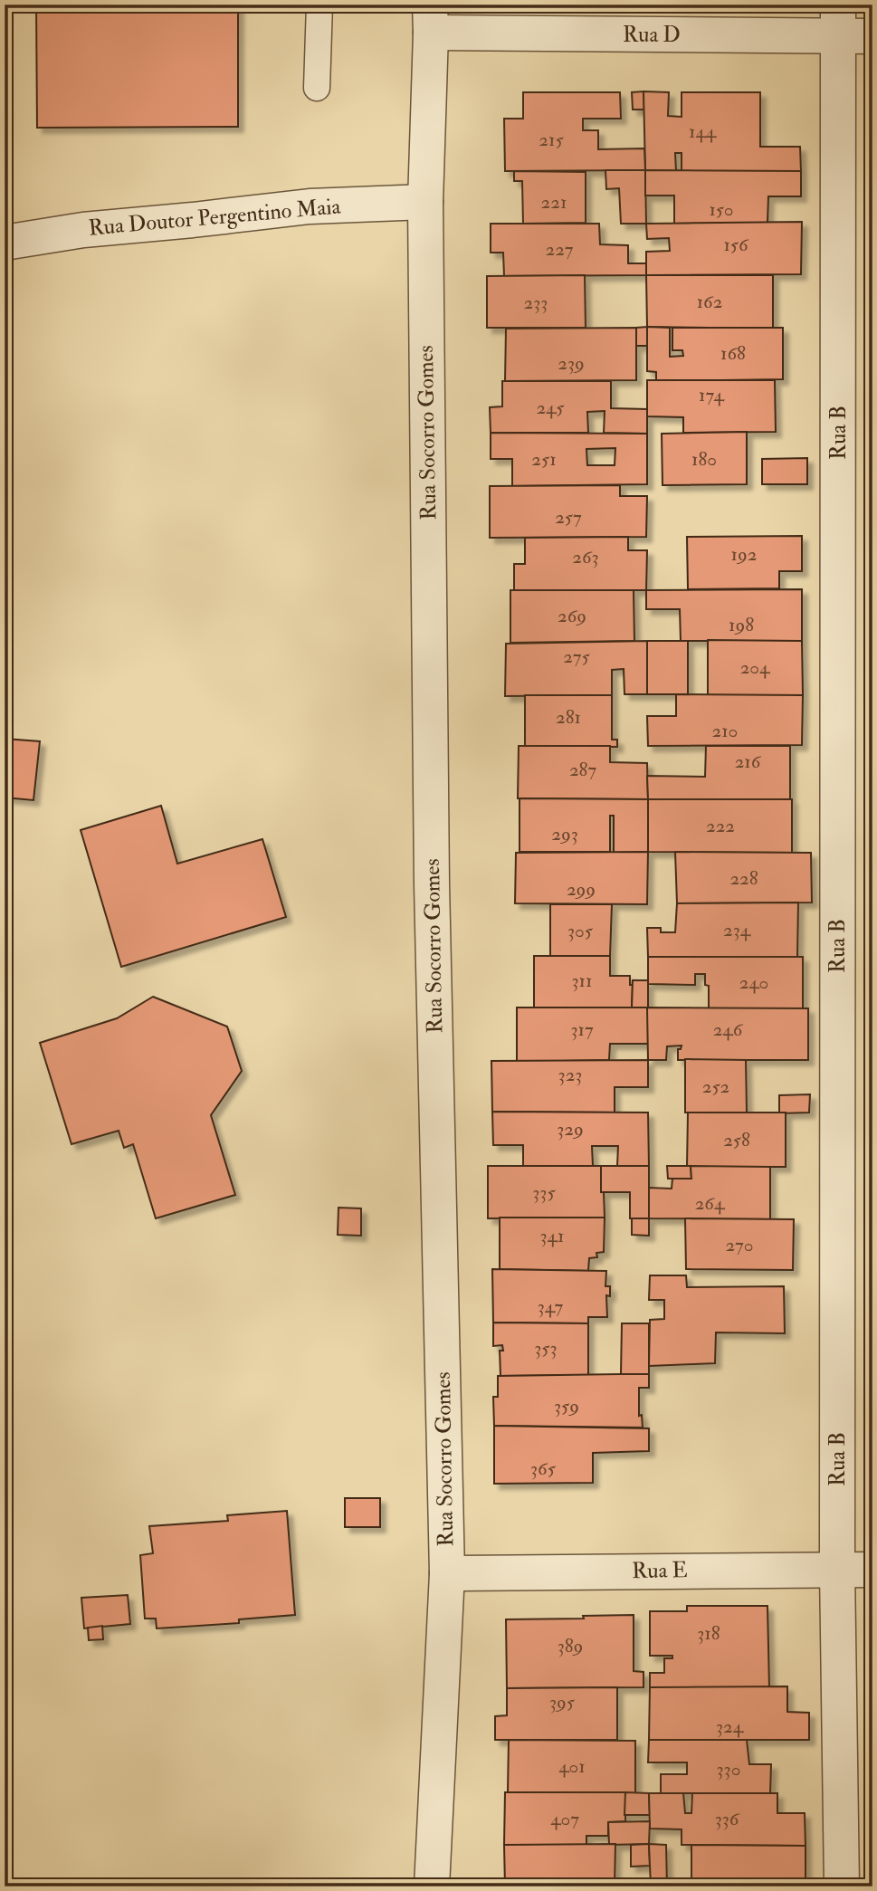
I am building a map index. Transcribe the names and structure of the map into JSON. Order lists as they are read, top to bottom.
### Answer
{
  "streets": {
    "street": [
      "Rua D",
      "Rua Doutor Pergentino Maia",
      "Rua Socorro Gomes",
      "Rua B",
      "Rua E"
    ]
  },
  "crossings": [
    ["Rua D", "Rua Socorro Gomes"],
    ["Rua D", "Rua B"],
    ["Rua Doutor Pergentino Maia", "Rua Socorro Gomes"],
    ["Rua Socorro Gomes", "Rua E"],
    ["Rua B", "Rua E"]
  ],
  "house_numbers": [
    "144",
    "215",
    "221",
    "150",
    "156",
    "227",
    "162",
    "233",
    "168",
    "239",
    "174",
    "245",
    "251",
    "180",
    "257",
    "192",
    "263",
    "269",
    "198",
    "275",
    "204",
    "281",
    "210",
    "216",
    "287",
    "222",
    "293",
    "228",
    "299",
    "234",
    "305",
    "311",
    "240",
    "317",
    "246",
    "323",
    "252",
    "329",
    "258",
    "335",
    "264",
    "341",
    "270",
    "347",
    "353",
    "359",
    "365",
    "318",
    "389",
    "395",
    "324",
    "401",
    "330",
    "407",
    "336"
  ]
}
